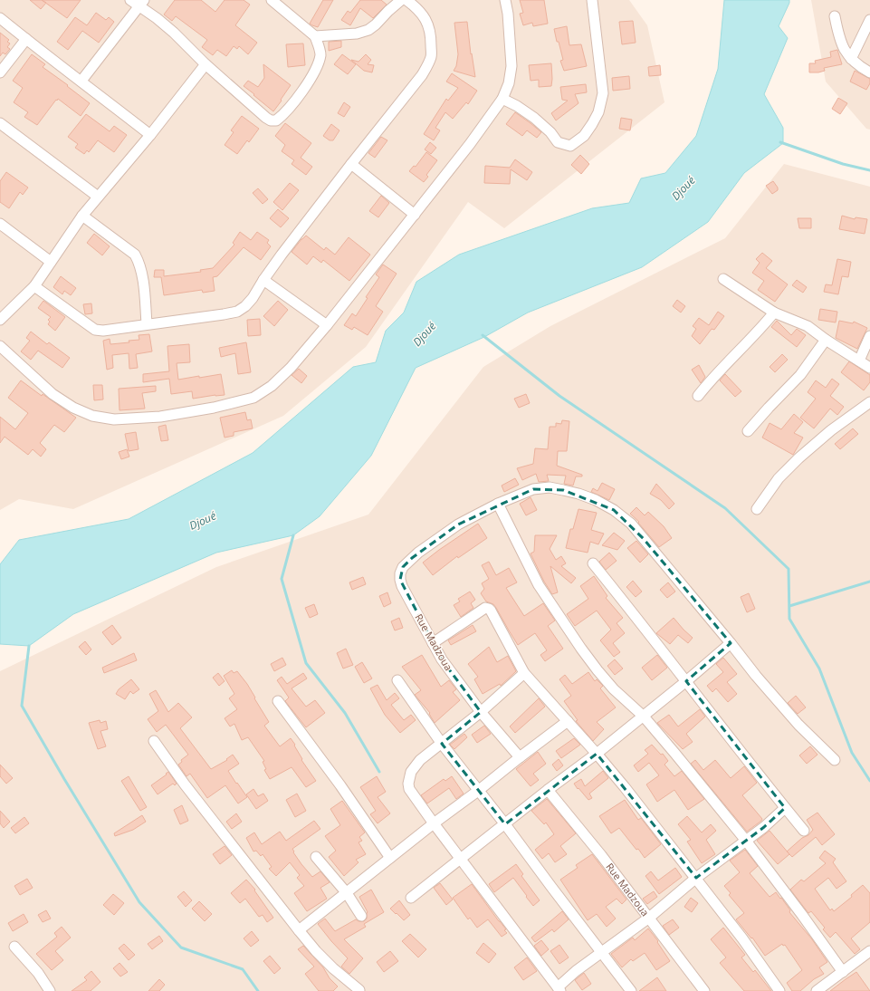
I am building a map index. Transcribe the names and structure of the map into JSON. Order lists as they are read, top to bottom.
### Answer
{
  "streets": {
    "street": ["Rue Madzoua"]
  },
  "water": ["Djoué"]
}
